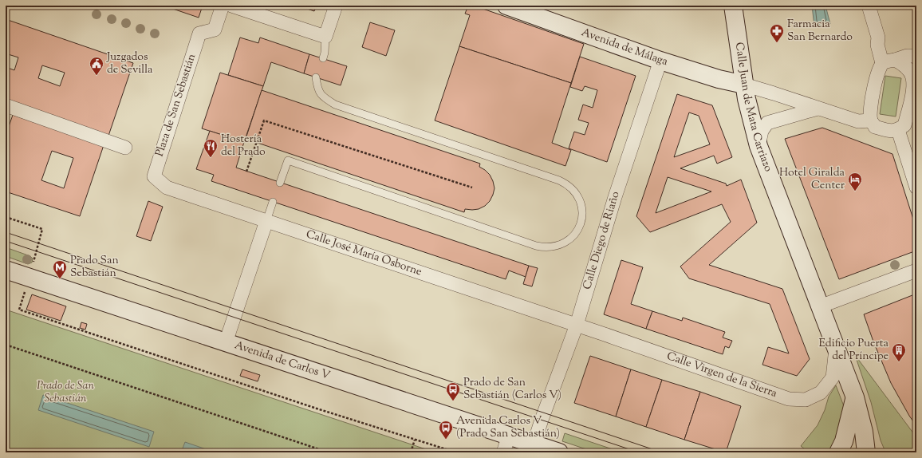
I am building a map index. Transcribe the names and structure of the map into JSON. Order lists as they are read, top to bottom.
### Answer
{
  "streets": {
    "street": [
      "Avenida de Málaga",
      "Plaza de San Sebastián",
      "Calle Juan de Mata Carriazo",
      "Calle Diego de Riaño",
      "Calle José María Osborne",
      "Avenida de Carlos V",
      "Calle Virgen de la Sierra"
    ]
  },
  "crossings": [
    ["Avenida de Málaga", "Calle Juan de Mata Carriazo"],
    ["Avenida de Málaga", "Calle Diego de Riaño"],
    ["Plaza de San Sebastián", "Calle José María Osborne"],
    ["Calle Juan de Mata Carriazo", "Calle Virgen de la Sierra"],
    ["Calle Diego de Riaño", "Calle José María Osborne"],
    ["Calle Diego de Riaño", "Avenida de Carlos V"],
    ["Calle Diego de Riaño", "Calle Virgen de la Sierra"],
    ["Calle José María Osborne", "Calle Virgen de la Sierra"]
  ],
  "parks": ["Prado de San Sebastián"],
  "places": {
    "pharmacy": ["Farmacia San Bernardo"],
    "public building": ["Juzgados de Sevilla"],
    "restaurant": ["Hostería del Prado"],
    "hotel": ["Hotel Giralda Center"],
    "metro station": ["Prado San Sebastián"],
    "building": ["Edificio Puerta del Príncipe"],
    "bus stop": ["Prado de San Sebastián (Carlos V)", "Avenida Carlos V (Prado San Sebastián)"]
  }
}
